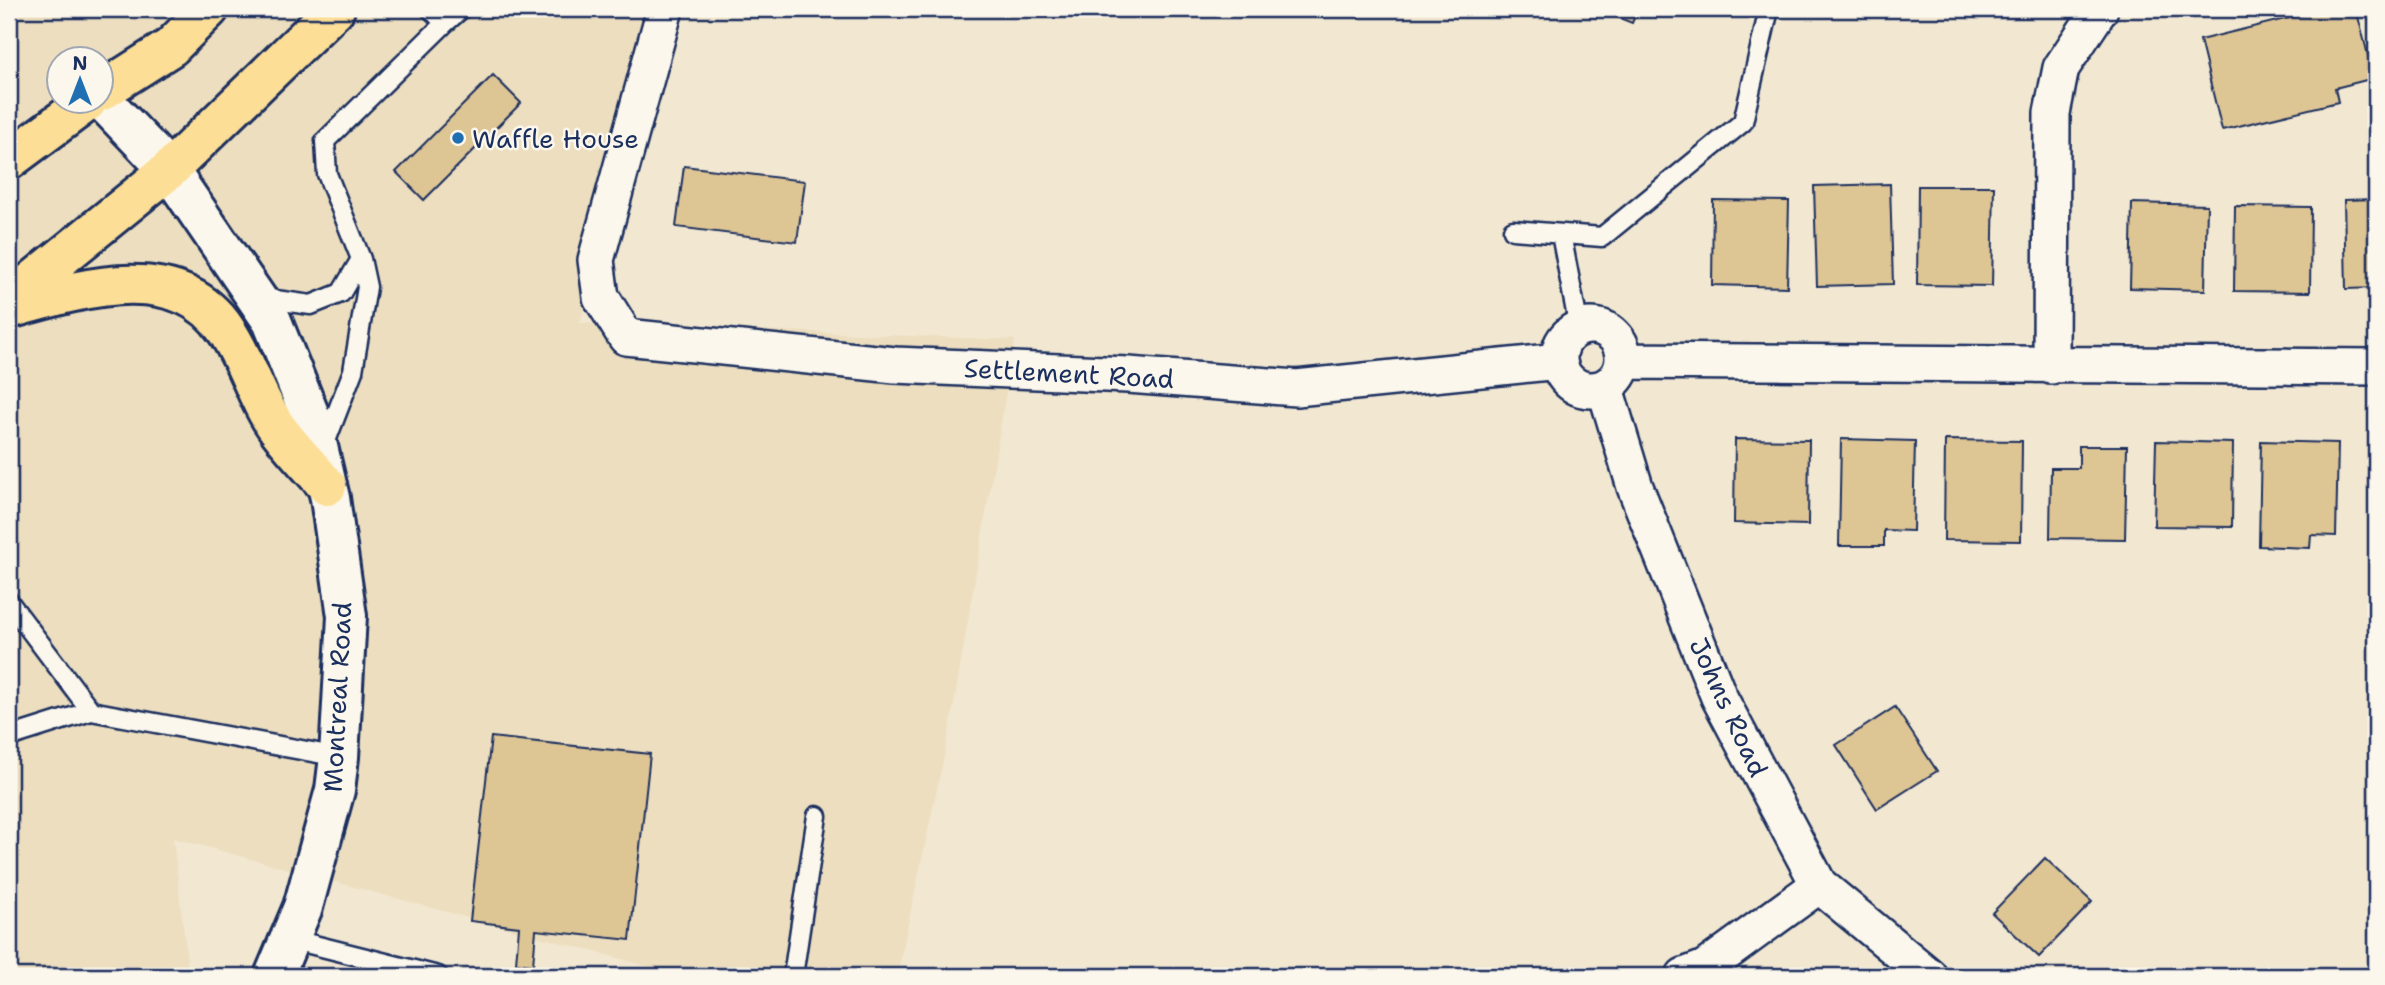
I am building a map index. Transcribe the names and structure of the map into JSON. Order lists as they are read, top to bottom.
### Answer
{
  "streets": {
    "street": ["Settlement Road", "Montreal Road", "Johns Road"]
  },
  "crossings": [
    ["Settlement Road", "Johns Road"]
  ],
  "places": ["Waffle House"],
  "north": "top"
}
